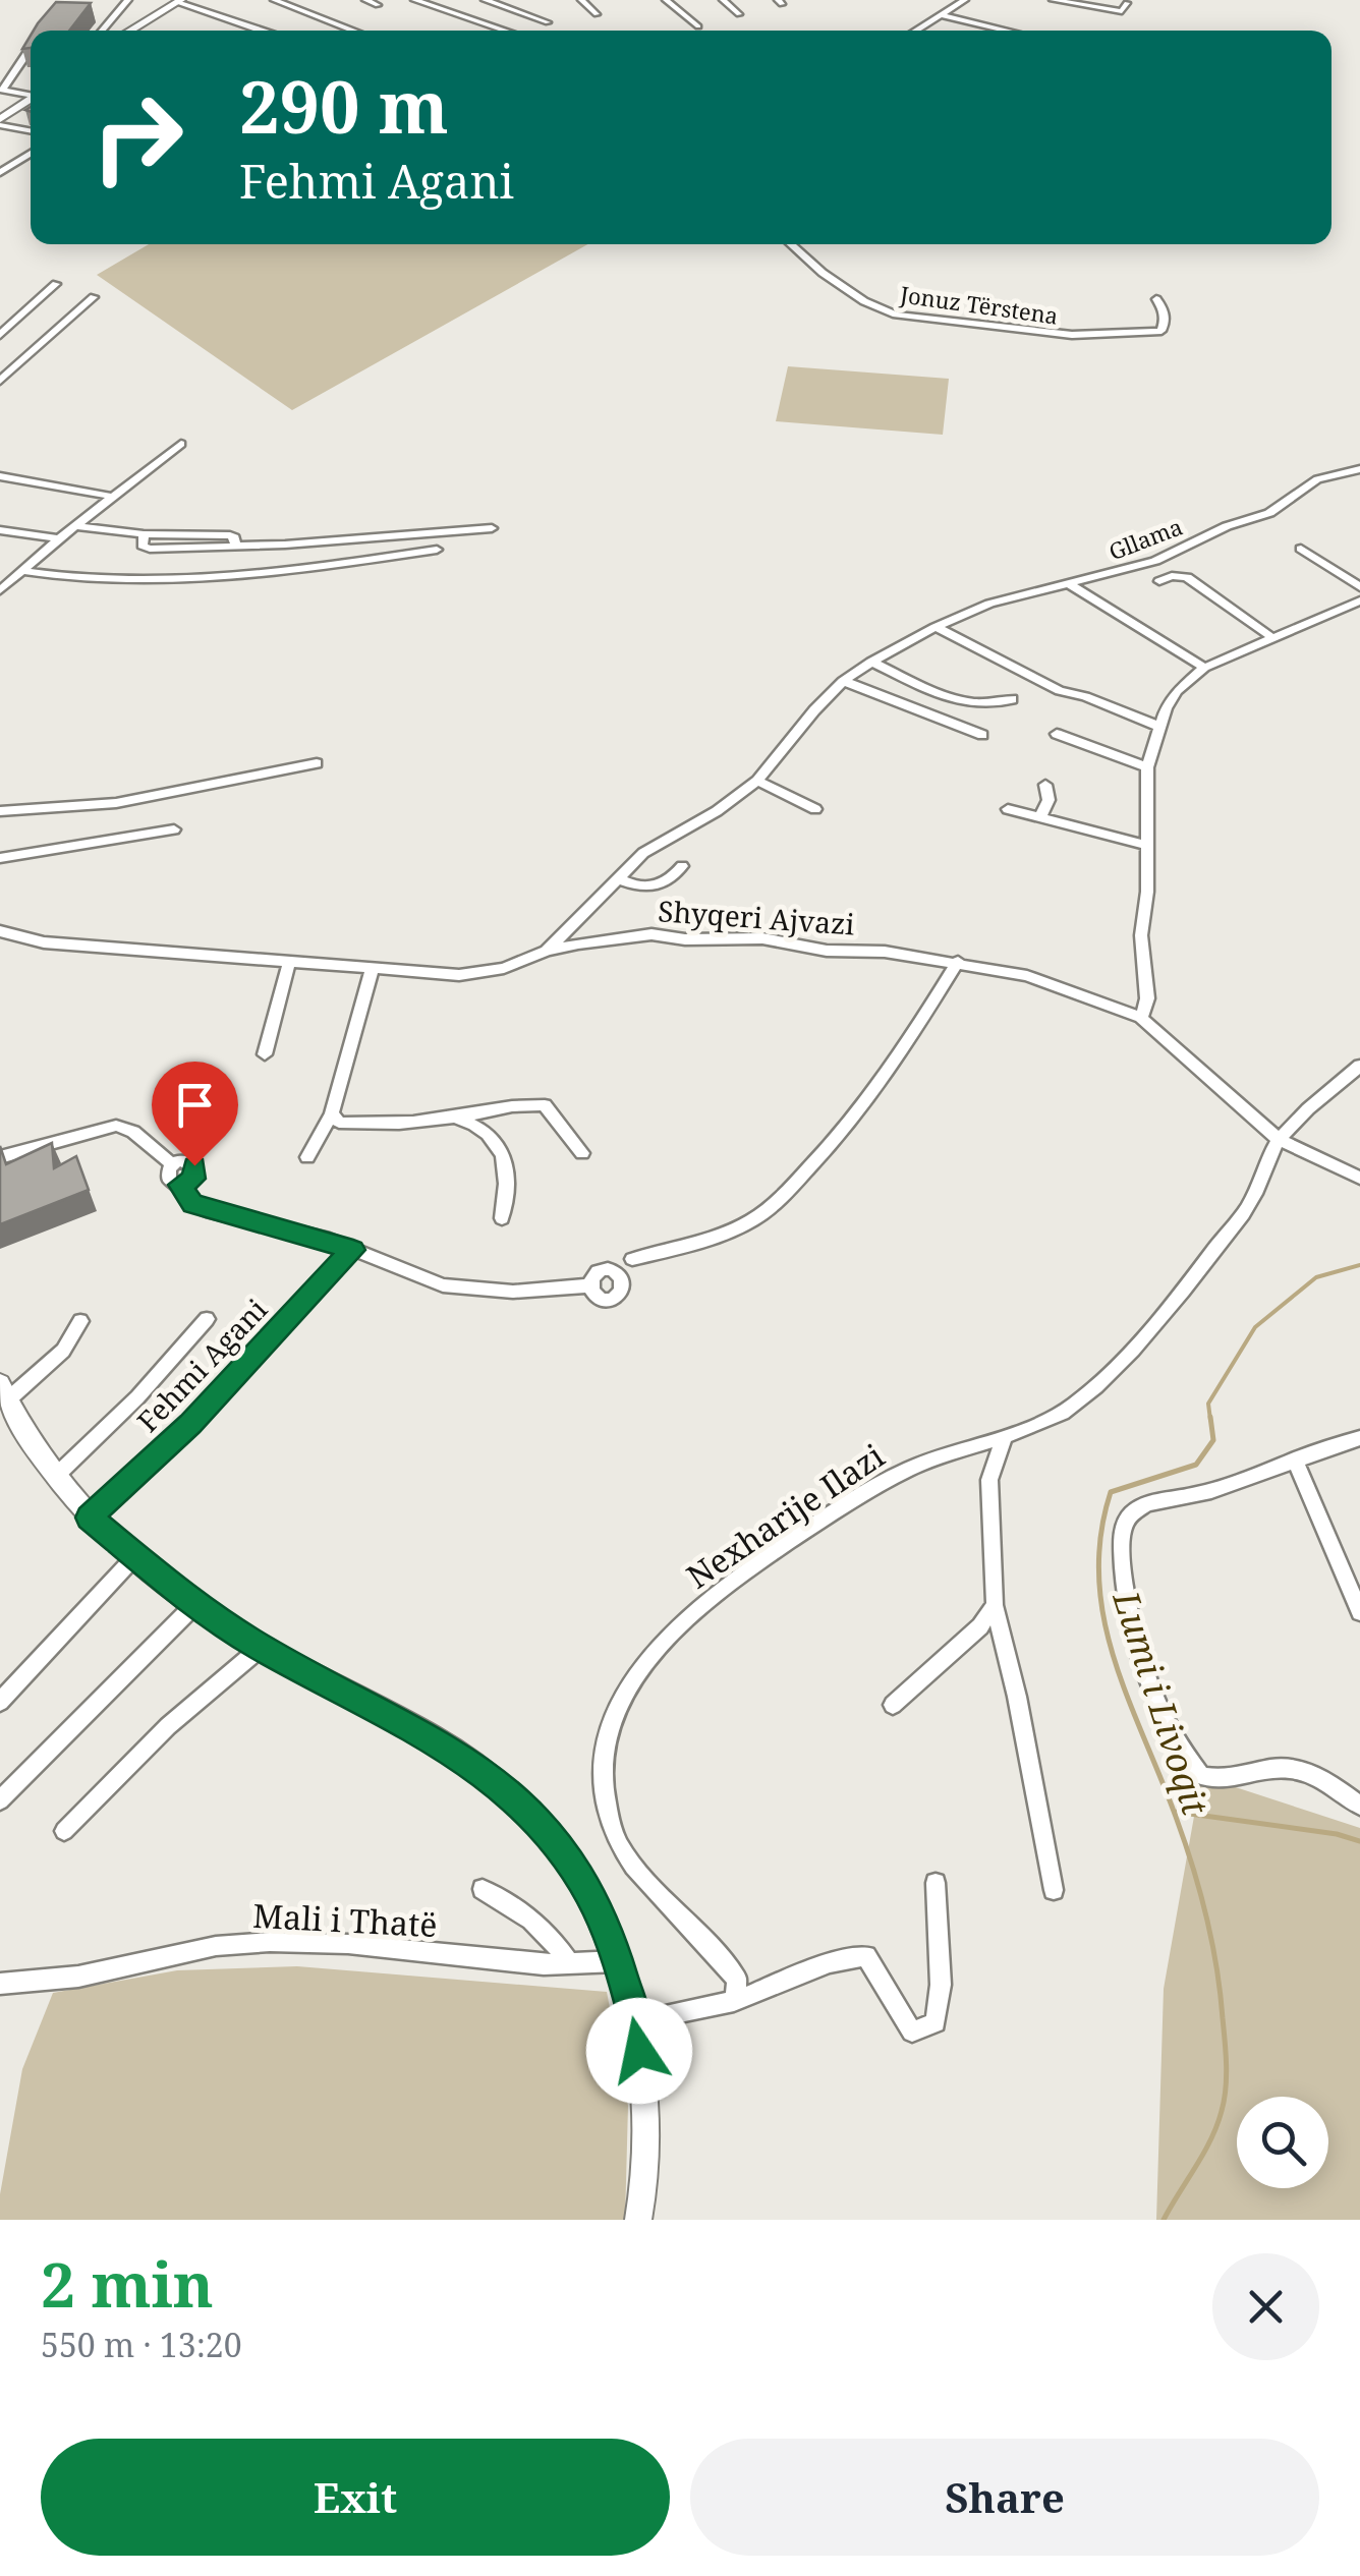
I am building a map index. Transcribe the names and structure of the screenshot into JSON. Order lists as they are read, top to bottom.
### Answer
{
  "streets": {
    "street": [
      "Jonuz Tërstena",
      "Gllama",
      "Shyqeri Ajvazi",
      "Fehmi Agani",
      "Nexharije Ilazi",
      "Mali i Thatë"
    ]
  },
  "crossings": [
    ["Gllama", "Shyqeri Ajvazi"],
    ["Shyqeri Ajvazi", "Nexharije Ilazi"]
  ],
  "water": ["Lumi i Livoqit"],
  "page": {
    "turn": ["290 m", "Fehmi Agani"],
    "heading": ["2 min", "550 m · 13:20"],
    "buttons": ["Exit", "Share"]
  }
}
